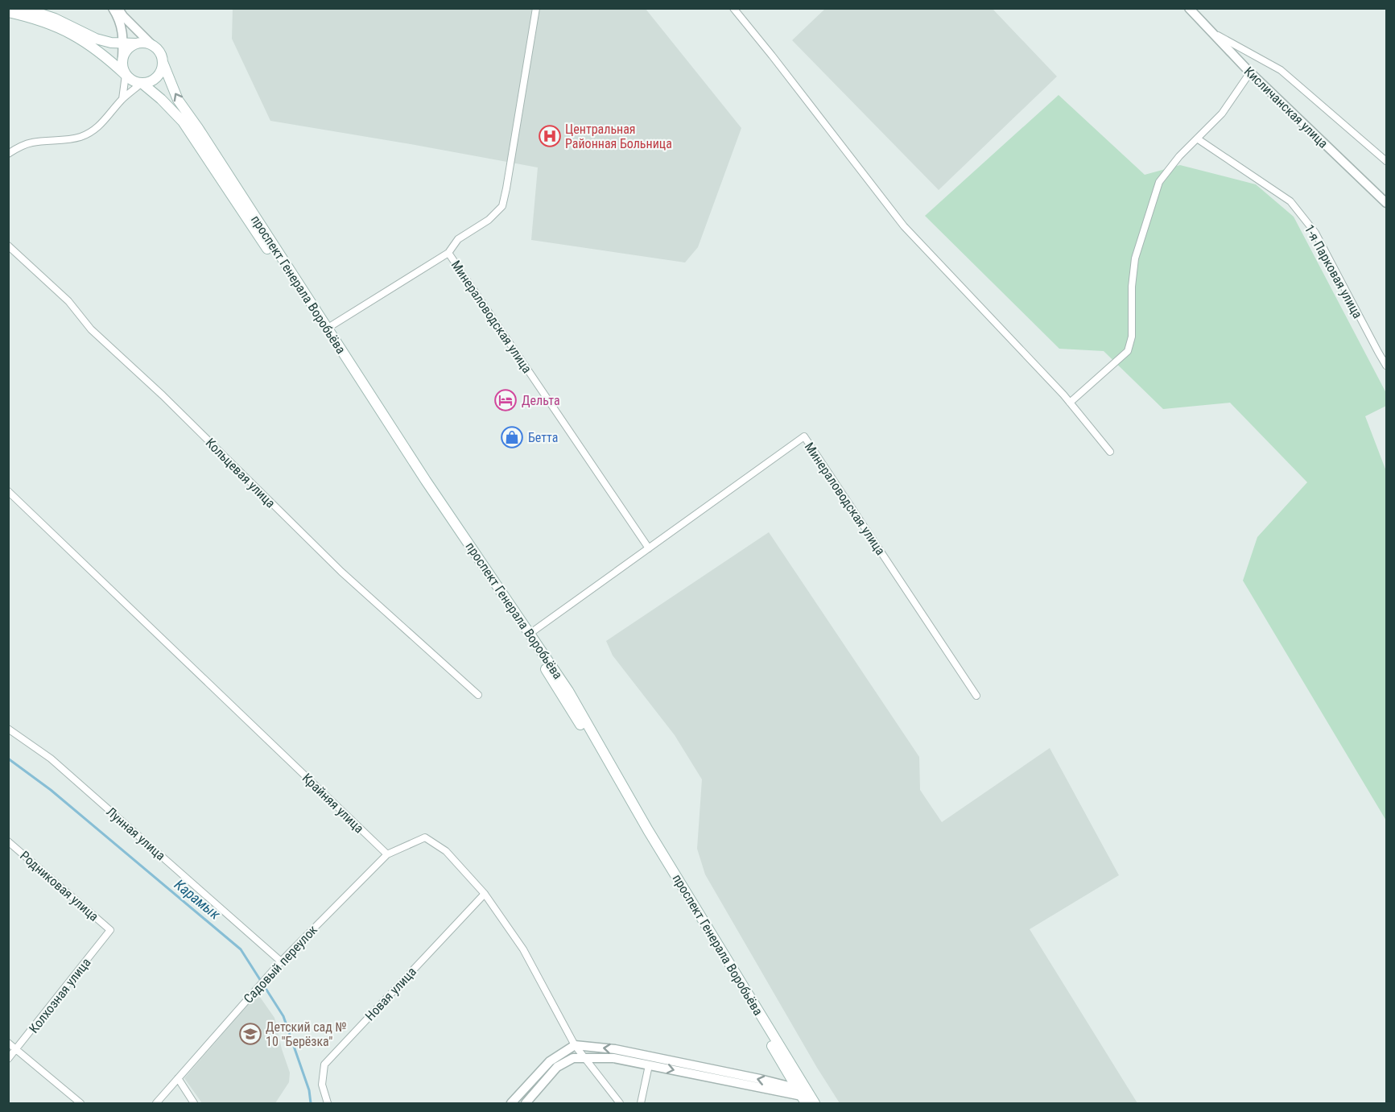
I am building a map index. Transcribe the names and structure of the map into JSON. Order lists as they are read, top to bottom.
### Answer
{
  "streets": {
    "main road": ["проспект Генерала Воробьёва"],
    "street": [
      "Кисличанская улица",
      "1-я Парковая улица",
      "Минераловодская улица",
      "Кольцевая улица",
      "Крайняя улица",
      "Лунная улица",
      "Родниковая улица",
      "Садовый переулок",
      "Новая улица",
      "Колхозная улица"
    ]
  },
  "crossings": [
    ["проспект Генерала Воробьёва", "Минераловодская улица"],
    ["Крайняя улица", "Садовый переулок"],
    ["Лунная улица", "Садовый переулок"],
    ["Родниковая улица", "Колхозная улица"]
  ],
  "water": ["Карамык"],
  "places": {
    "hospital": ["Центральная Районная Больница"],
    "hotel": ["Дельта"],
    "shop": ["Бетта"],
    "school or university": ["Детский сад № 10 \"Берёзка\""]
  }
}
